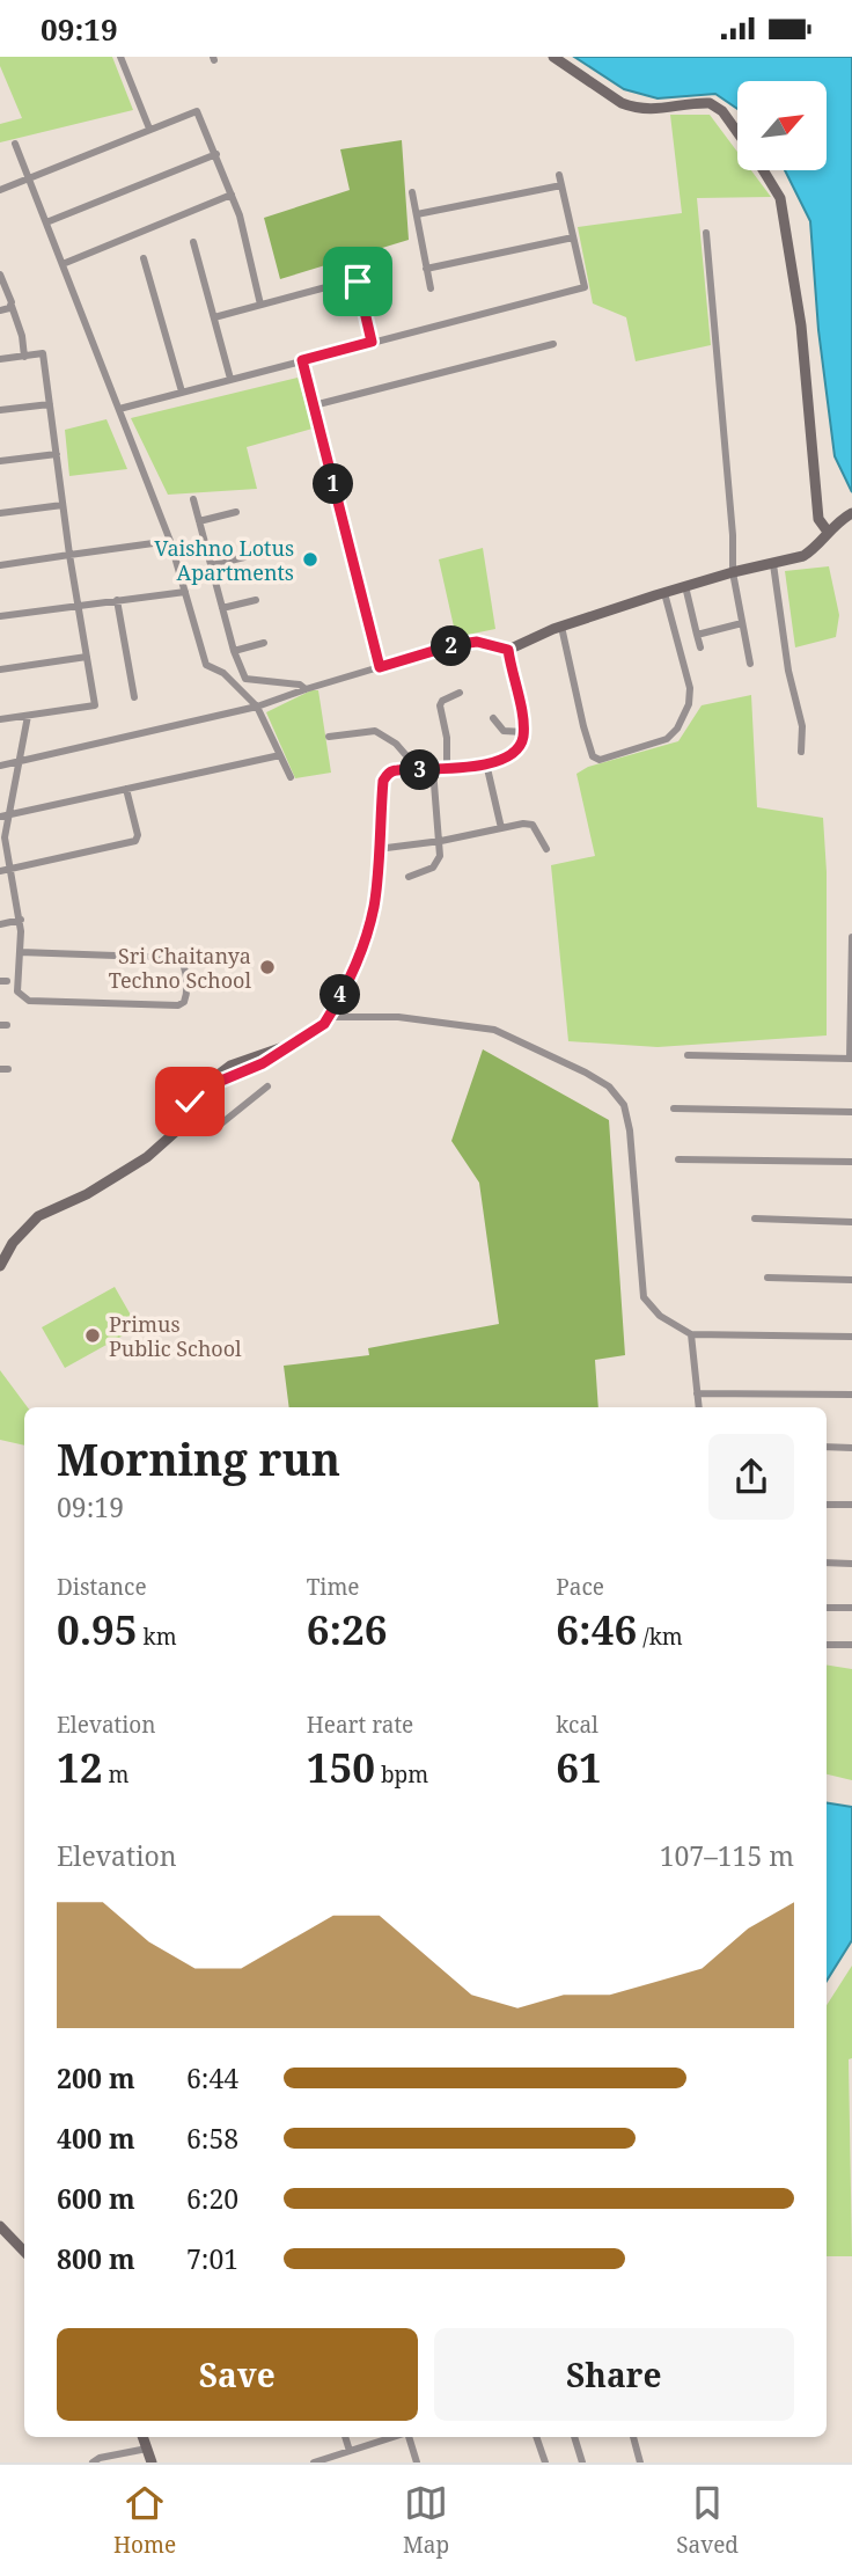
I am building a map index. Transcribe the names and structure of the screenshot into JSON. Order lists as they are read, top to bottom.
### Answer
{
  "places": ["Vaishno Lotus Apartments", "Sri Chaitanya Techno School", "Primus Public School"],
  "north": "top right",
  "page": {
    "status": "09:19",
    "pins": [
      "1",
      "2",
      "3",
      "4"
    ],
    "heading": ["Morning run", "09:19"],
    "stats": [
      ["Distance", "0.95 km"],
      ["Time", "6:26"],
      ["Pace", "6:46 /km"],
      ["Elevation", "12 m"],
      ["Heart rate", "150 bpm"],
      ["kcal", "61"]
    ],
    "chart": ["Elevation", "107–115 m"],
    "list": [
      {
        "name": "200 m",
        "note": "6:44"
      },
      {
        "name": "400 m",
        "note": "6:58"
      },
      {
        "name": "600 m",
        "note": "6:20"
      },
      {
        "name": "800 m",
        "note": "7:01"
      }
    ],
    "buttons": ["Save", "Share"],
    "tabs": ["Home", "Map", "Saved"]
  }
}
